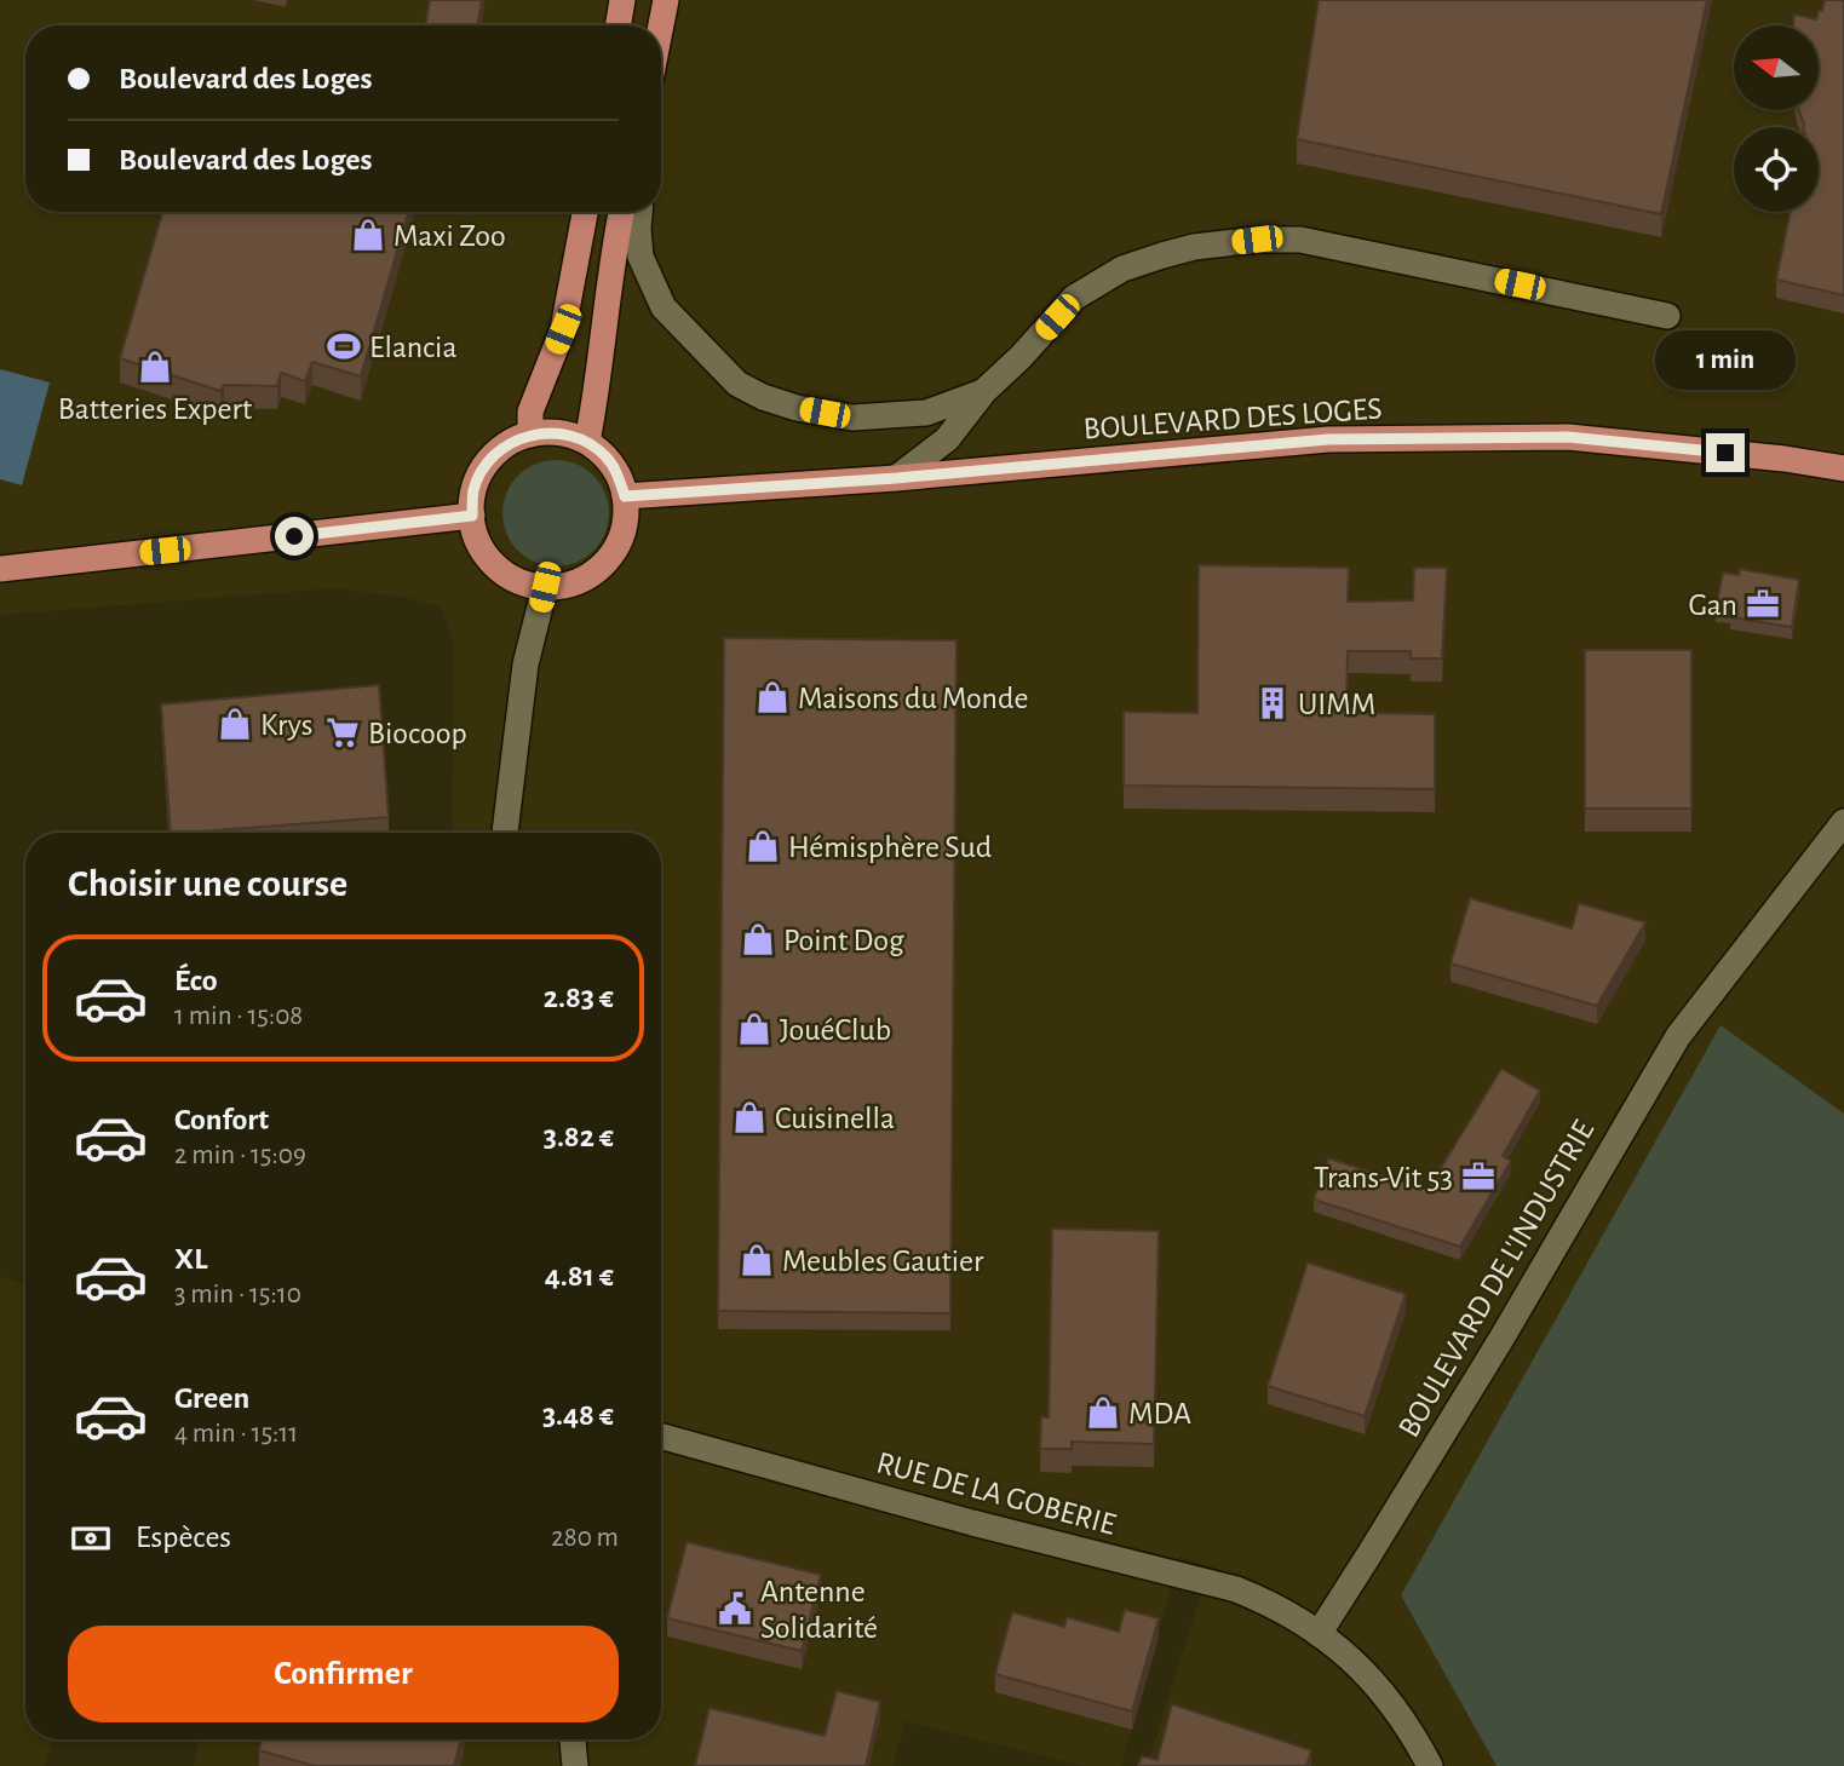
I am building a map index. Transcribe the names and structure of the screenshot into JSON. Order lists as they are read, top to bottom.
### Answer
{
  "streets": {
    "main road": ["BOULEVARD DES LOGES"],
    "street": ["BOULEVARD DE L'INDUSTRIE", "RUE DE LA GOBERIE"]
  },
  "crossings": [
    ["BOULEVARD DE L'INDUSTRIE", "RUE DE LA GOBERIE"]
  ],
  "places": {
    "shop": [
      "Maxi Zoo",
      "Batteries Expert",
      "Maisons du Monde",
      "Krys",
      "Hémisphère Sud",
      "Point Dog",
      "JouéClub",
      "Cuisinella",
      "Meubles Gautier",
      "MDA"
    ],
    "sports": ["Elancia"],
    "office": ["Gan", "Trans-Vit 53"],
    "building": ["UIMM"],
    "supermarket": ["Biocoop"],
    "public building": ["Antenne Solidarité"]
  },
  "north": "left",
  "page": {
    "banner": ["Boulevard des Loges", "Boulevard des Loges"],
    "bubble": "1 min",
    "heading": "Choisir une course",
    "list": [
      {
        "name": "Éco",
        "note": "1 min · 15:08",
        "value": "2.83 €"
      },
      {
        "name": "Confort",
        "note": "2 min · 15:09",
        "value": "3.82 €"
      },
      {
        "name": "XL",
        "note": "3 min · 15:10",
        "value": "4.81 €"
      },
      {
        "name": "Green",
        "note": "4 min · 15:11",
        "value": "3.48 €"
      }
    ],
    "pay": ["Espèces", "280 m"],
    "buttons": "Confirmer"
  }
}
